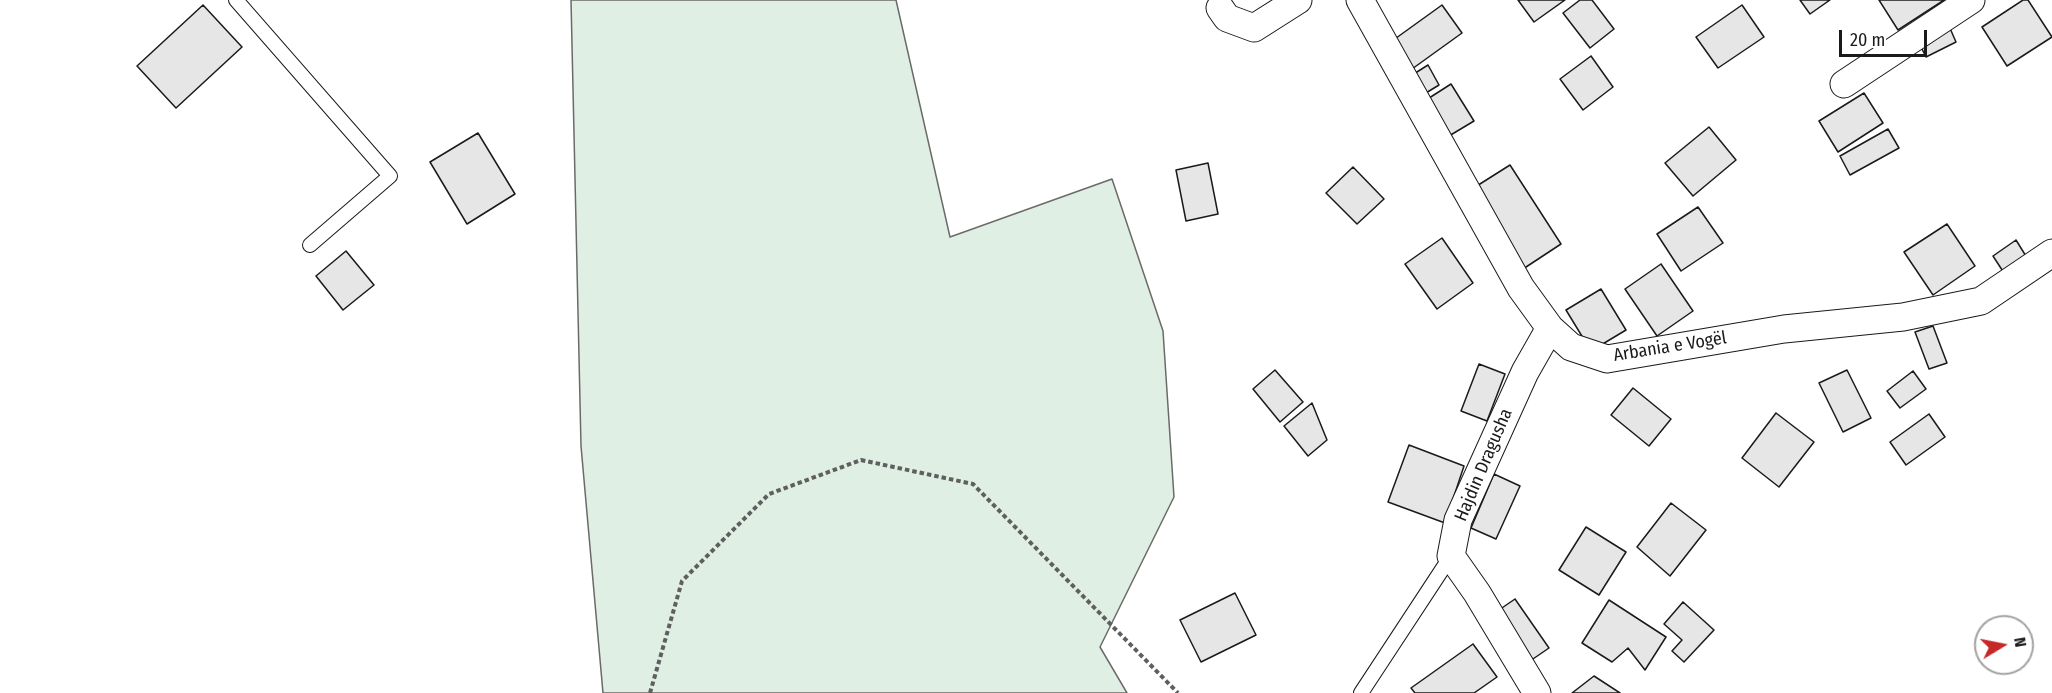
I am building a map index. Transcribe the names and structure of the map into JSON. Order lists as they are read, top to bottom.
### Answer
{
  "streets": {
    "street": ["Arbania e Vogël", "Hajdin Dragusha"]
  },
  "crossings": [
    ["Arbania e Vogël", "Hajdin Dragusha"]
  ],
  "scale_bar": "20 m",
  "north": "right"
}
